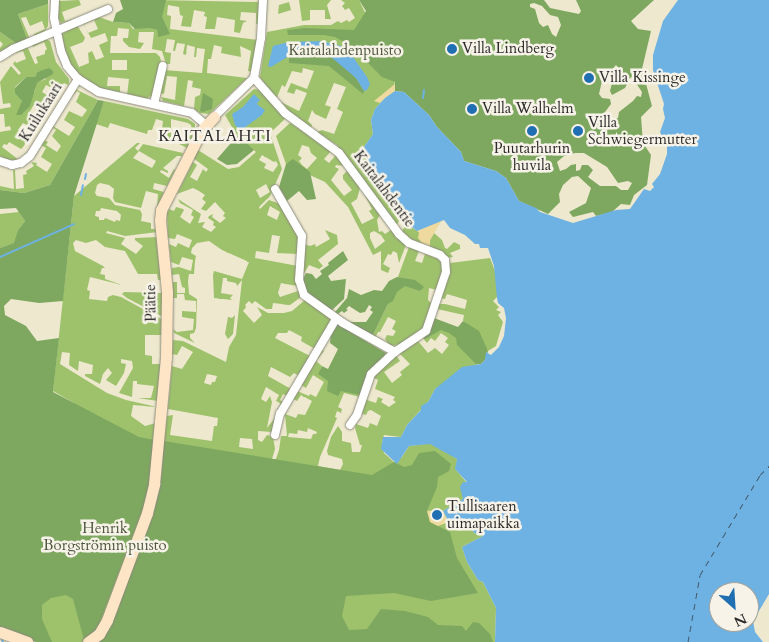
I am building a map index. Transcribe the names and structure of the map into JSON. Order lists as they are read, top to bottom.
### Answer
{
  "streets": {
    "street": ["Kuilukaari", "Kaitalahdentie", "Päätie"]
  },
  "crossings": [
    ["Kaitalahdentie", "Päätie"]
  ],
  "districts": ["KAITALAHTI"],
  "parks": ["Kaitalahdenpuisto", "Henrik Borgströmin puisto"],
  "places": [
    "Villa Lindberg",
    "Villa Kissinge",
    "Villa Walhelm",
    "Puutarhurin huvila",
    "Villa Schwiegermutter",
    "Tullisaaren uimapaikka"
  ],
  "north": "bottom right"
}
